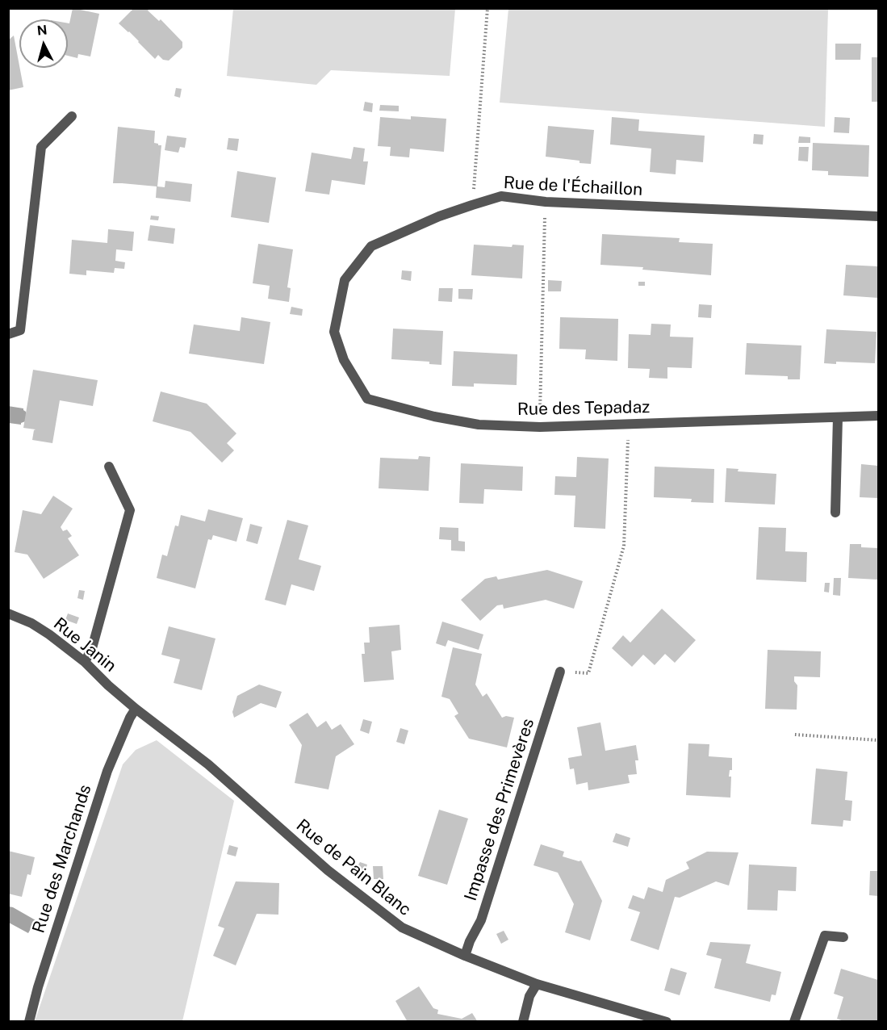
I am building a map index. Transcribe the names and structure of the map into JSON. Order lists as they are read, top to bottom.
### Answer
{
  "streets": {
    "street": [
      "Rue de l'Échaillon",
      "Rue des Tepadaz",
      "Rue Janin",
      "Impasse des Primevères",
      "Rue des Marchands",
      "Rue de Pain Blanc"
    ]
  },
  "crossings": [
    ["Rue de l'Échaillon", "Rue des Tepadaz"],
    ["Rue Janin", "Rue des Marchands"],
    ["Rue Janin", "Rue de Pain Blanc"],
    ["Impasse des Primevères", "Rue de Pain Blanc"],
    ["Rue des Marchands", "Rue de Pain Blanc"]
  ],
  "north": "top"
}
